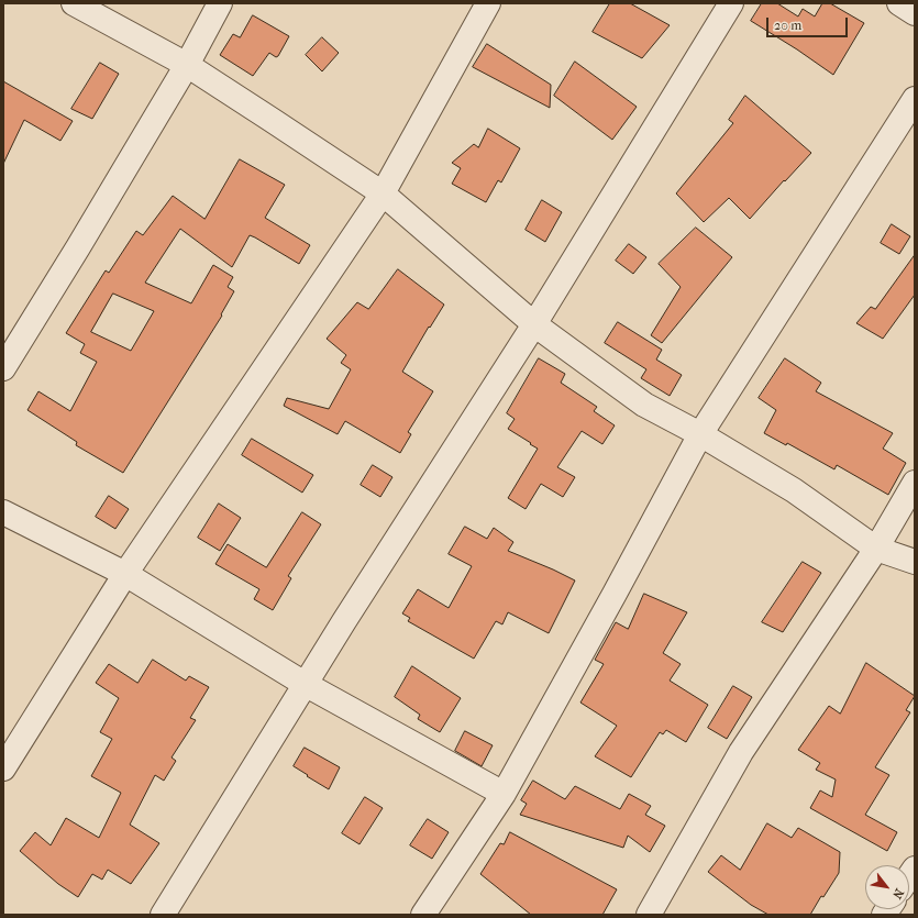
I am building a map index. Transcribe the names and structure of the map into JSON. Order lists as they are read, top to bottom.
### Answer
{
  "scale_bar": "20 m",
  "north": "bottom right"
}
